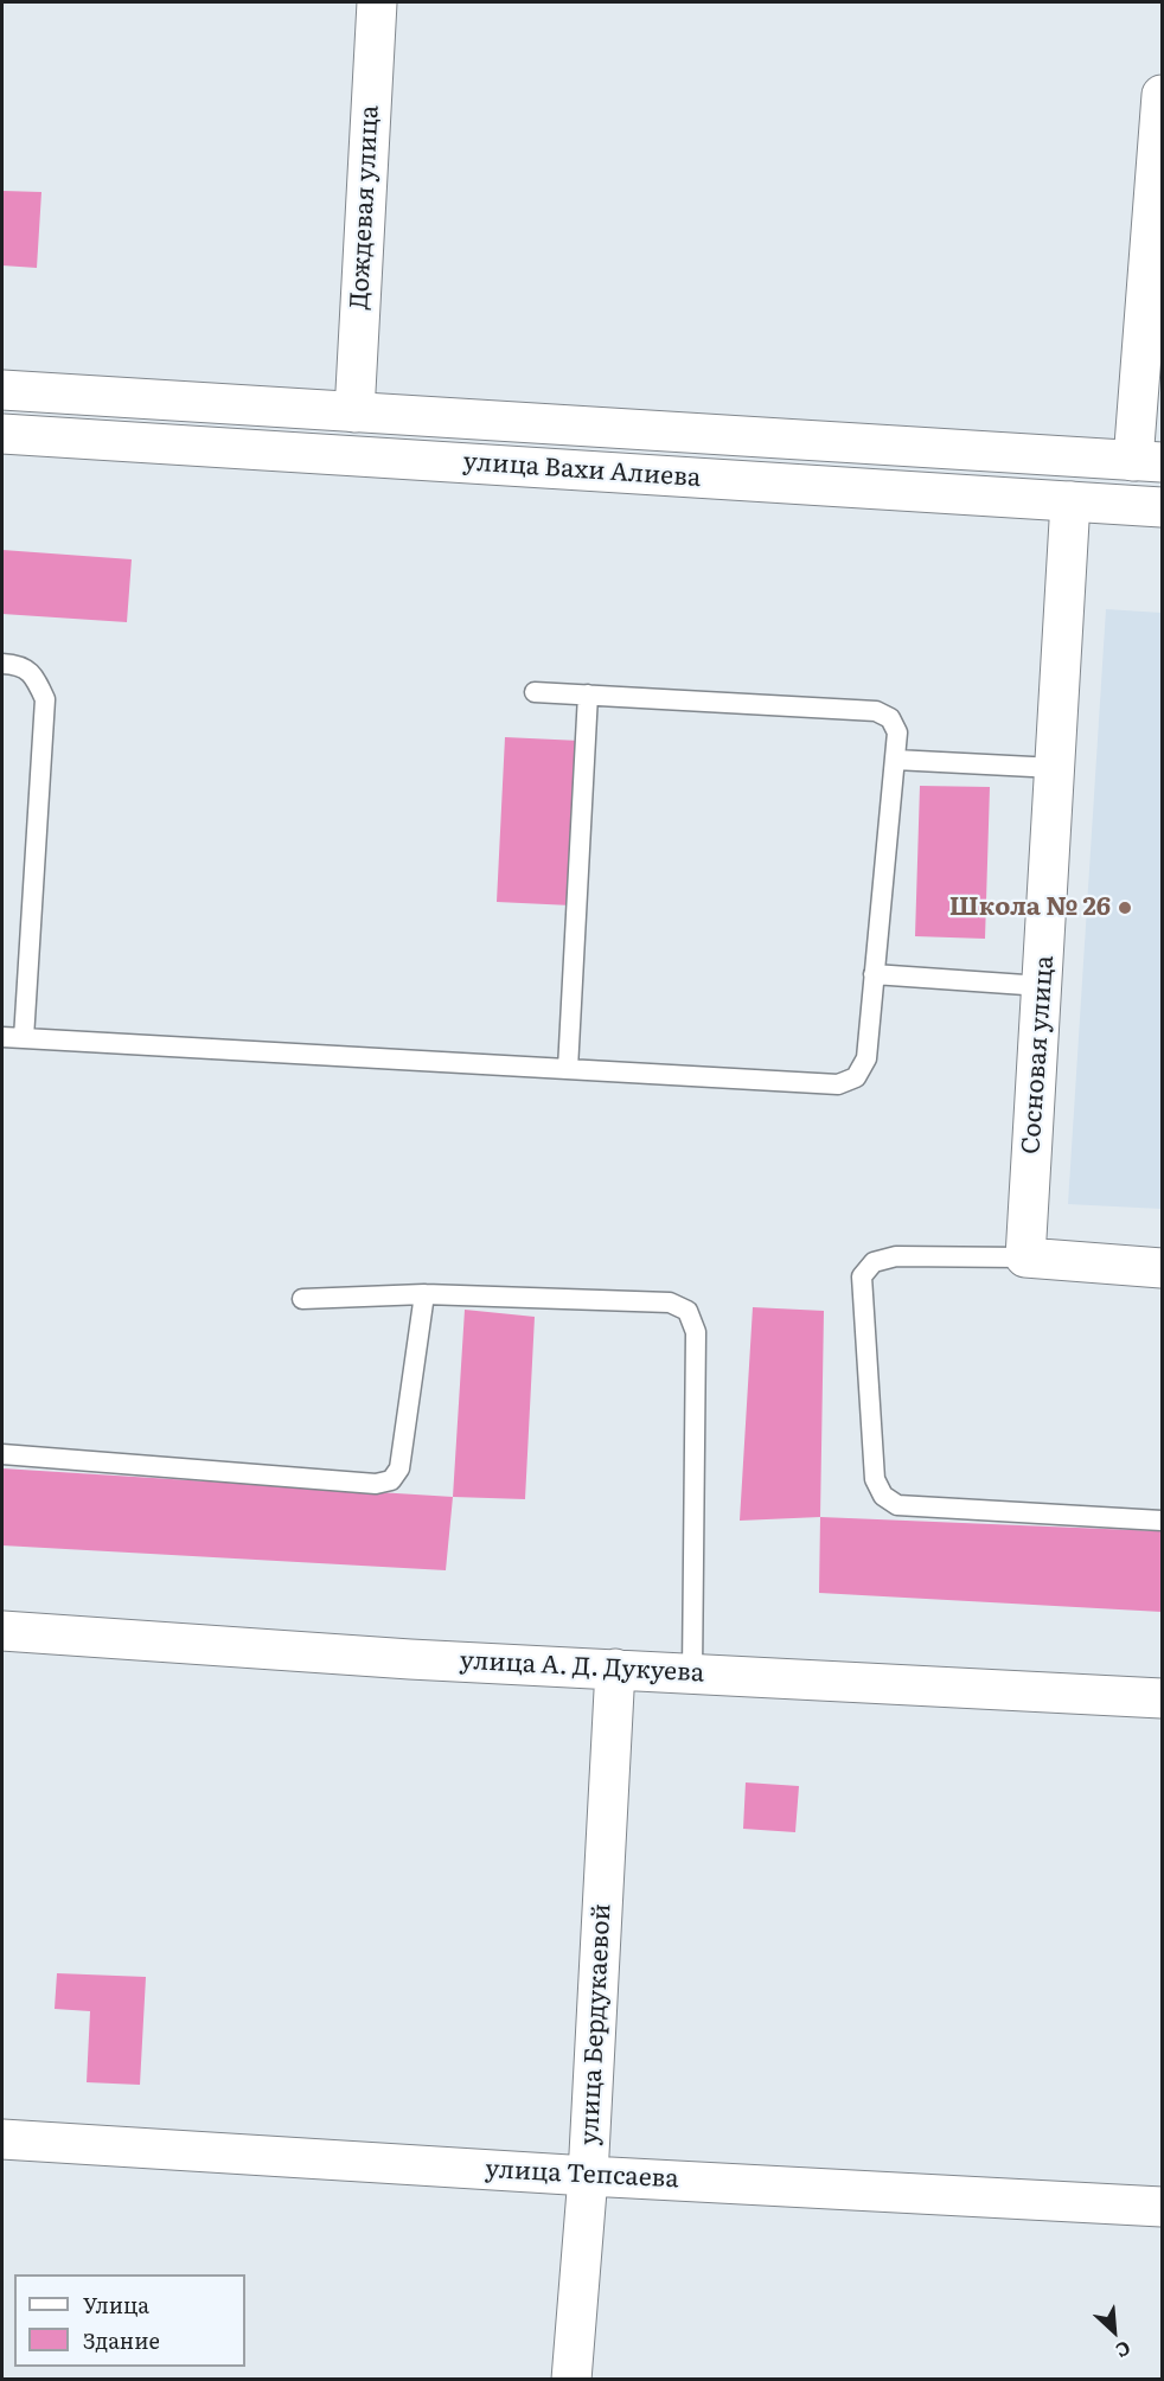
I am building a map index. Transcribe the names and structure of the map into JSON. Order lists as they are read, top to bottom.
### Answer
{
  "streets": {
    "street": [
      "Дождевая улица",
      "улица Вахи Алиева",
      "Сосновая улица",
      "улица А. Д. Дукуева",
      "улица Бердукаевой",
      "улица Тепсаева"
    ]
  },
  "crossings": [
    ["Дождевая улица", "улица Вахи Алиева"],
    ["улица Вахи Алиева", "Сосновая улица"],
    ["улица А. Д. Дукуева", "улица Бердукаевой"],
    ["улица Бердукаевой", "улица Тепсаева"]
  ],
  "places": ["Школа № 26"],
  "legend": ["Улица", "Здание"],
  "north": "bottom right"
}
